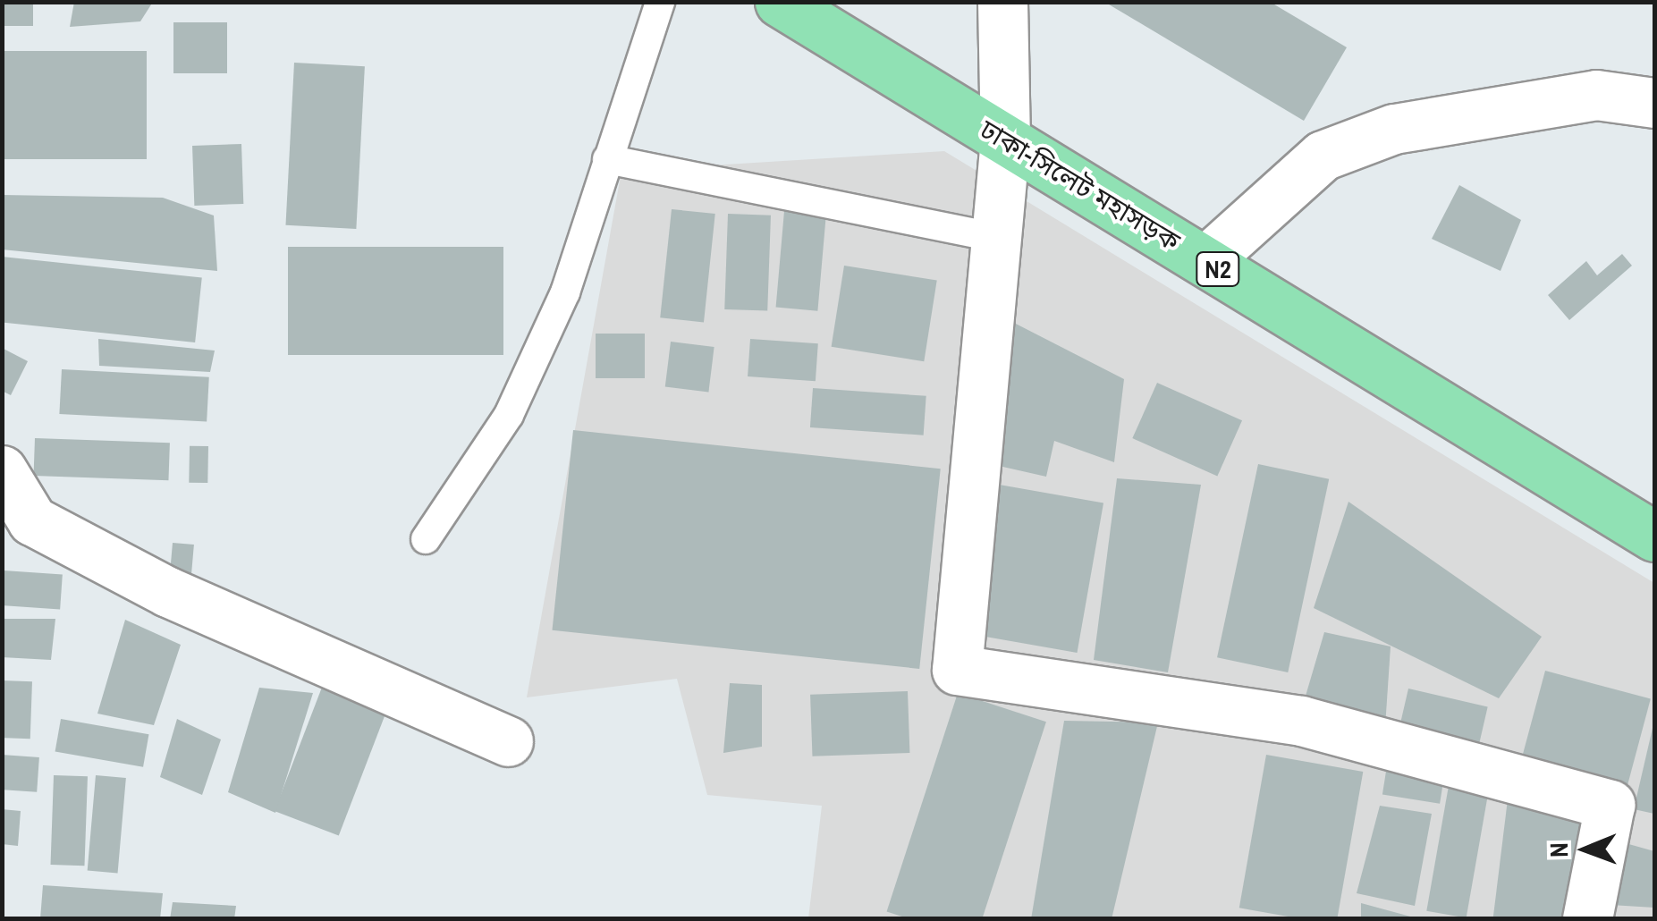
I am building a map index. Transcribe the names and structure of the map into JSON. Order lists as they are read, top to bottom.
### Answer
{
  "streets": {
    "highway": ["ঢাকা-সিলেট মহাসড়ক", "N2"]
  },
  "north": "left"
}
